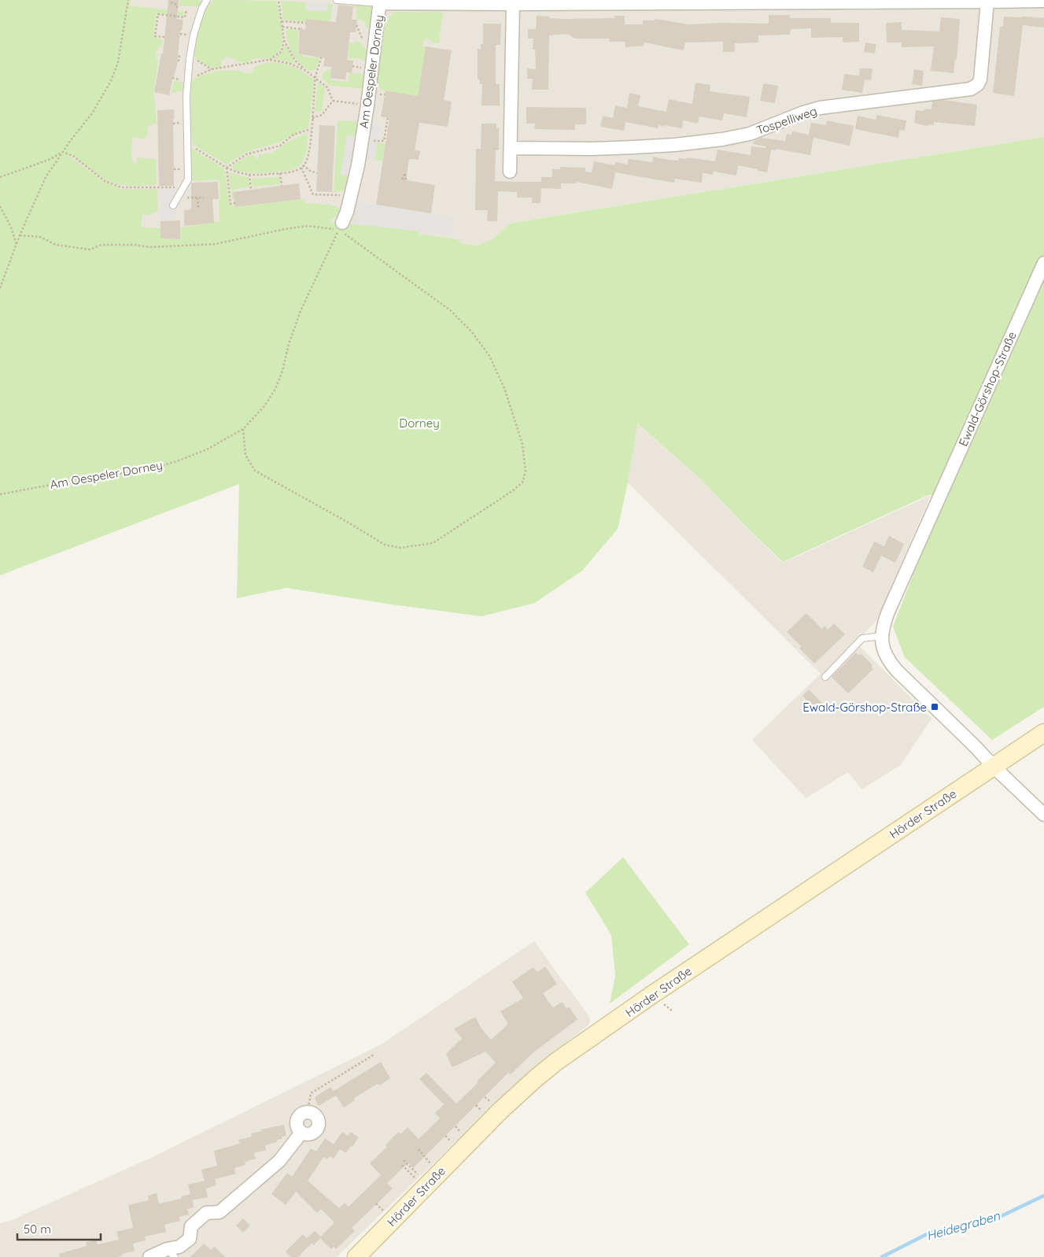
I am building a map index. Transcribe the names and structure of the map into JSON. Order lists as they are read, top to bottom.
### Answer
{
  "streets": {
    "main road": ["Hörder Straße"],
    "street": ["Am Oespeler Dorney", "Tospelliweg", "Ewald-Görshop-Straße"]
  },
  "crossings": [
    ["Am Oespeler Dorney", "Tospelliweg"],
    ["Ewald-Görshop-Straße", "Hörder Straße"]
  ],
  "water": ["Heidegraben"],
  "parks": ["Dorney"],
  "places": {
    "transit": ["Ewald-Görshop-Straße"]
  },
  "scale_bar": "50 m"
}
